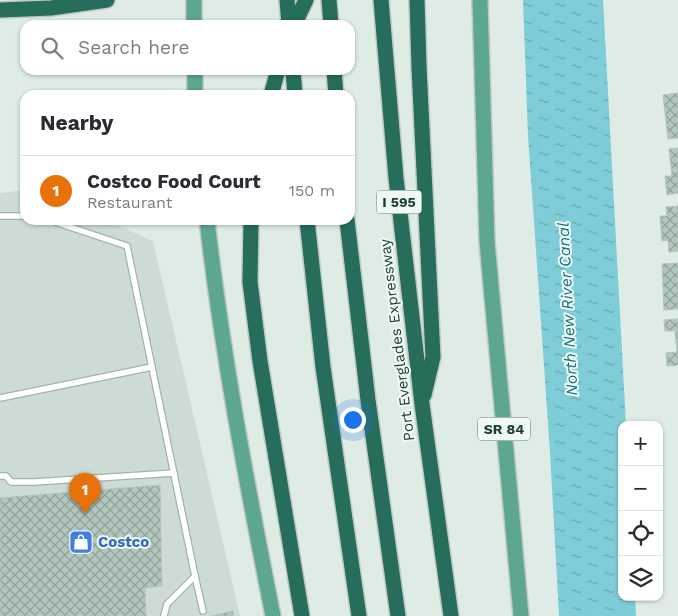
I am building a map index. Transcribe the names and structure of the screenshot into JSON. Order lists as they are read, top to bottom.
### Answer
{
  "streets": {
    "highway": ["I 595", "Port Everglades Expressway"],
    "main road": ["SR 84"]
  },
  "water": ["North New River Canal"],
  "places": {
    "shop": ["Costco"]
  },
  "page": {
    "search": "Search here",
    "heading": "Nearby",
    "list": [
      {
        "mark": "1",
        "name": "Costco Food Court",
        "note": "Restaurant",
        "value": "150 m"
      }
    ],
    "map_buttons": ["+", "−"],
    "pins": "1"
  }
}
